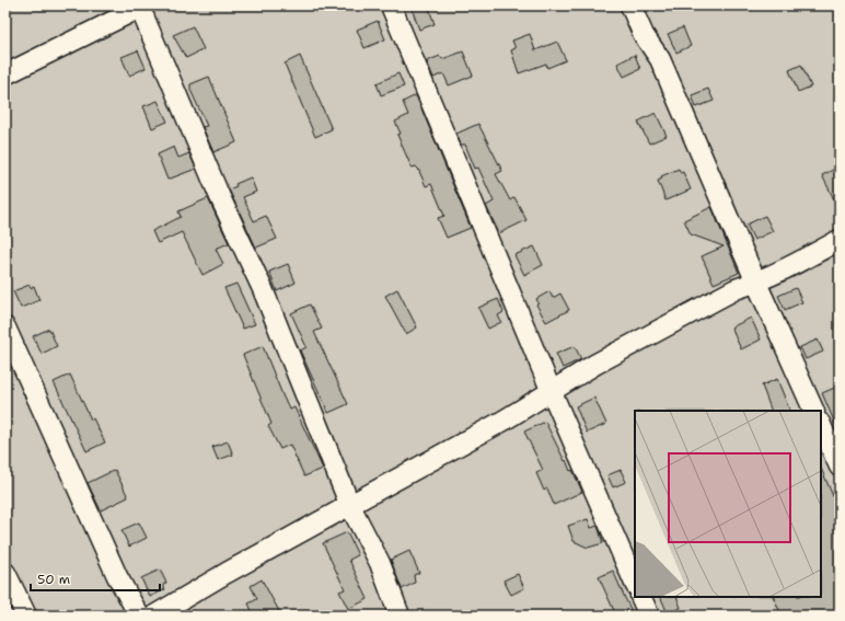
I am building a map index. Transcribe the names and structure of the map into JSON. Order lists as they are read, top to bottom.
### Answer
{
  "scale_bar": "50 m"
}
